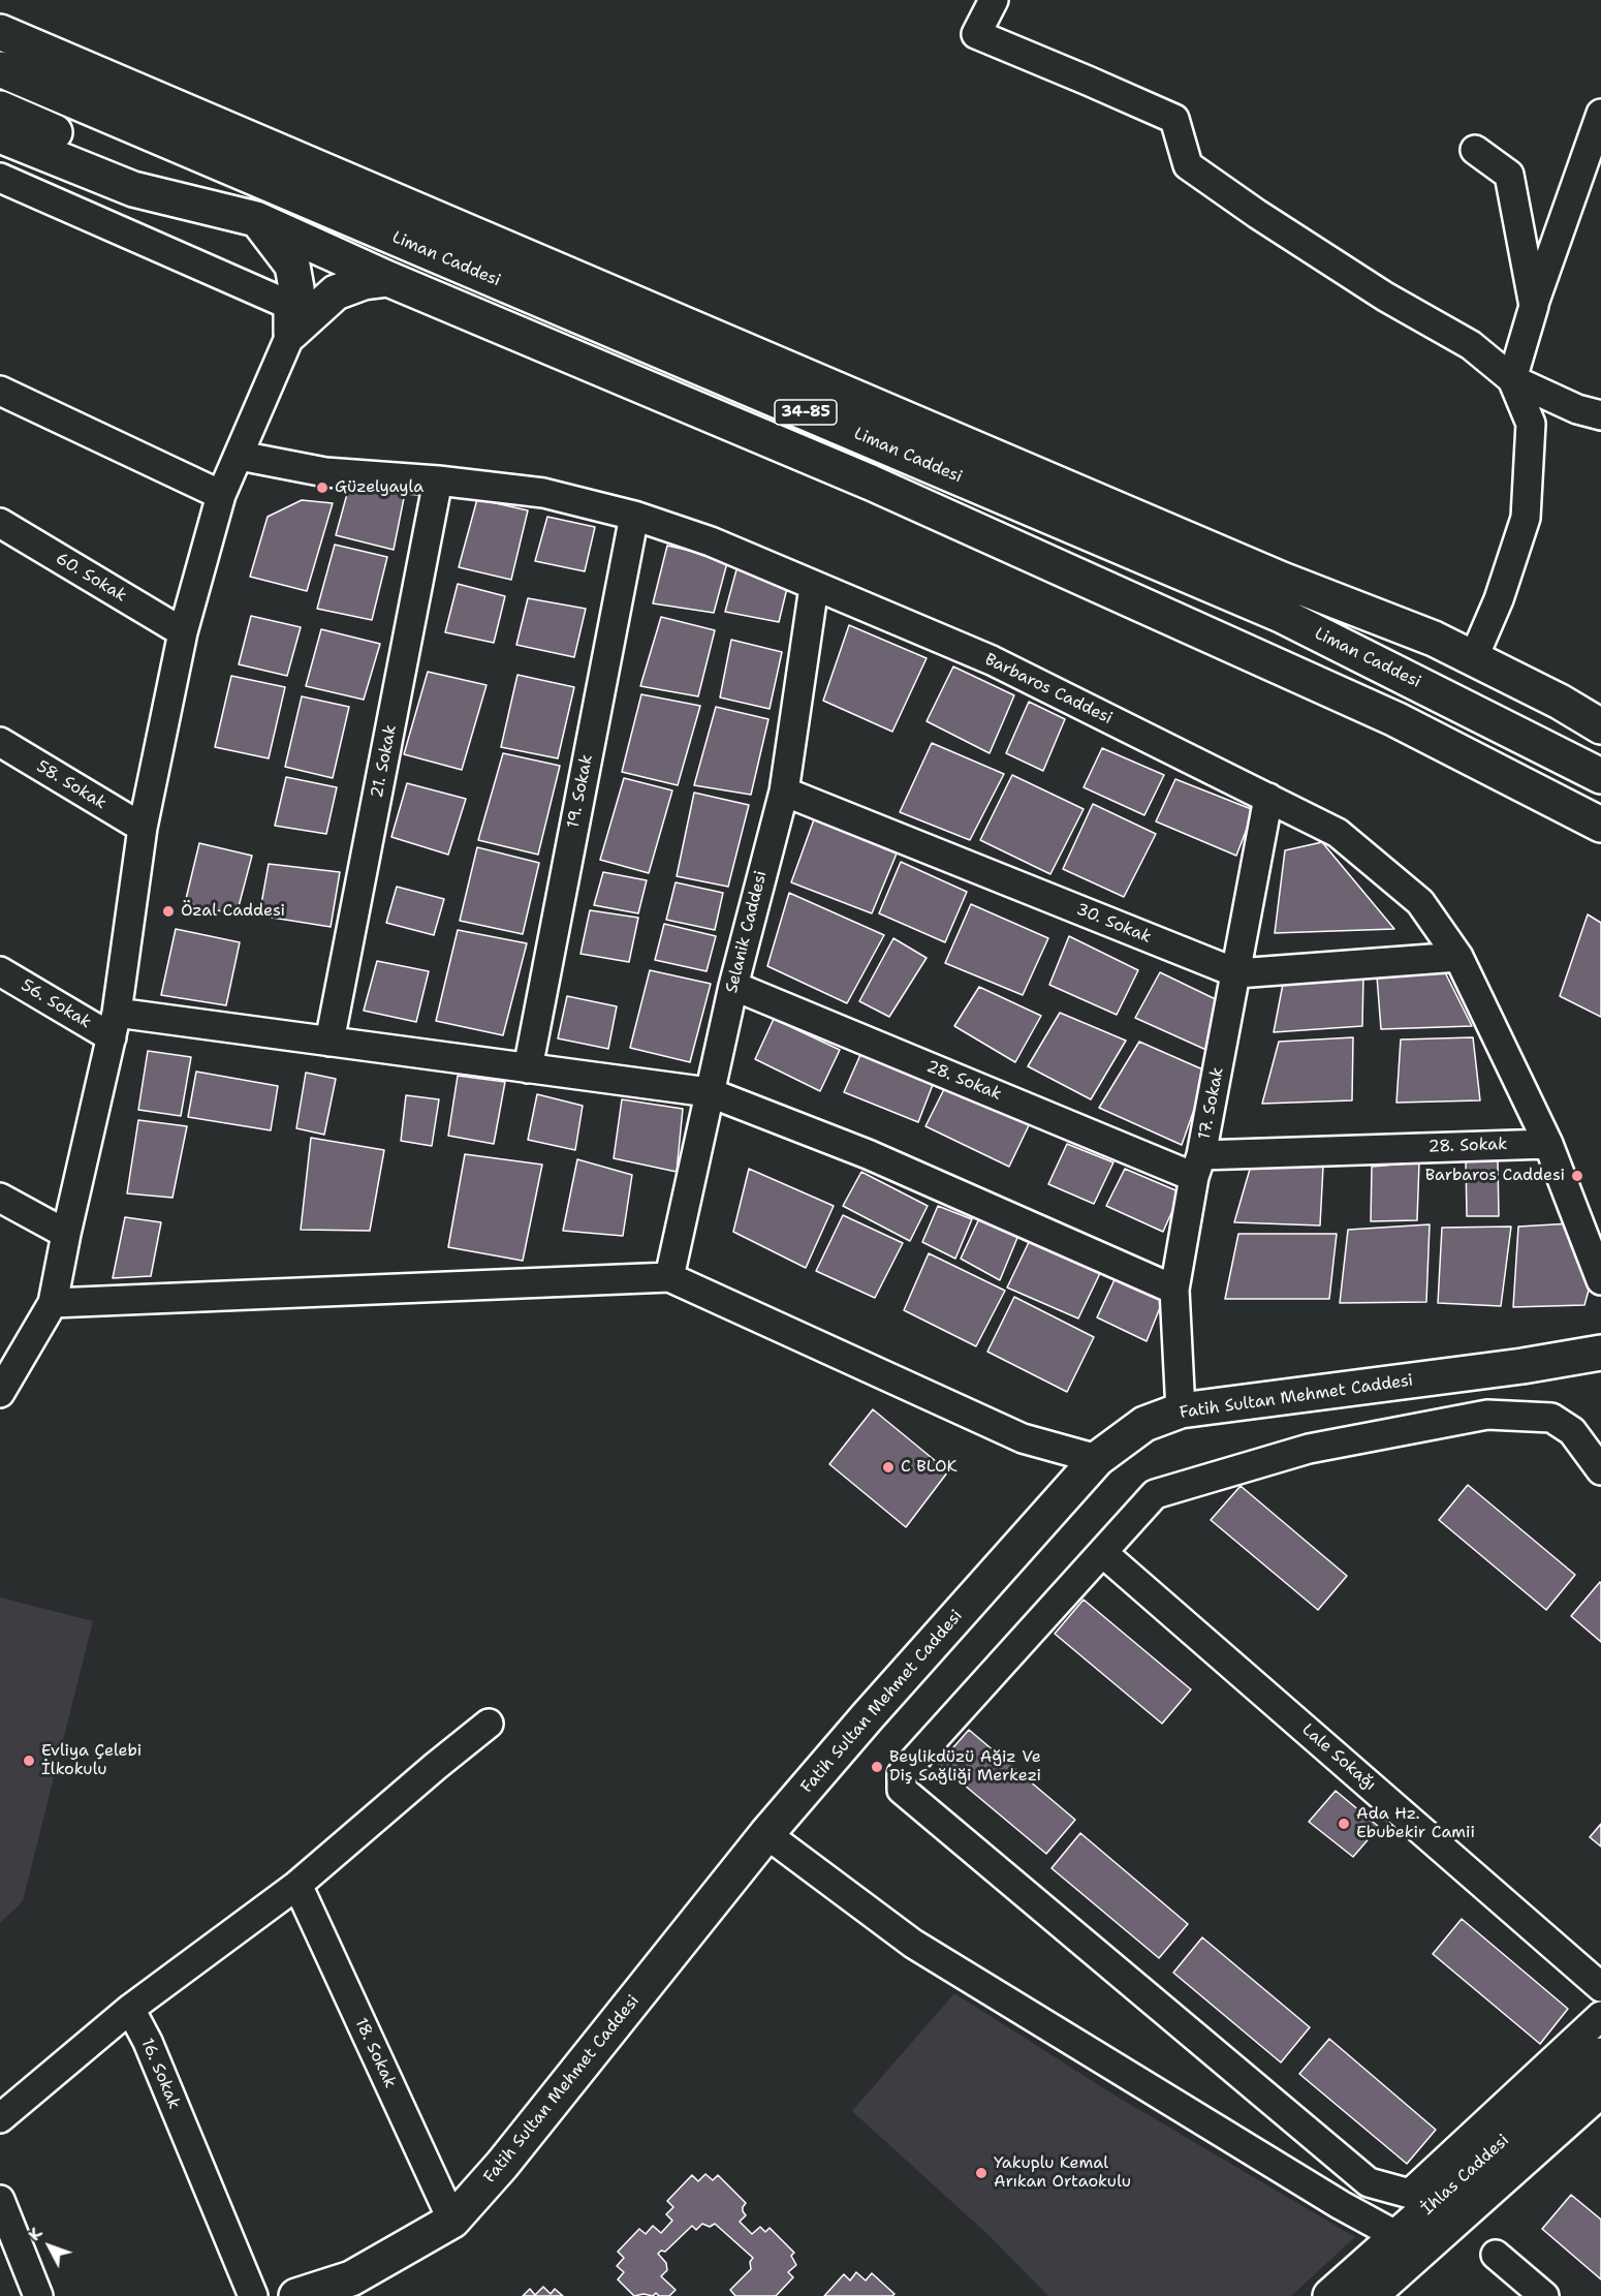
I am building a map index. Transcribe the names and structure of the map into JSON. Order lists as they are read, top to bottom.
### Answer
{
  "streets": {
    "main road": [
      "Liman Caddesi",
      "34-85",
      "Fatih Sultan Mehmet Caddesi",
      "İhlas Caddesi"
    ],
    "street": [
      "60. Sokak",
      "Barbaros Caddesi",
      "21. Sokak",
      "58. Sokak",
      "19. Sokak",
      "30. Sokak",
      "Selanik Caddesi",
      "56. Sokak",
      "28. Sokak",
      "17. Sokak",
      "Lale Sokağı",
      "18. Sokak",
      "16. Sokak"
    ]
  },
  "crossings": [
    ["Barbaros Caddesi", "21. Sokak"],
    ["Barbaros Caddesi", "19. Sokak"],
    ["Barbaros Caddesi", "30. Sokak"],
    ["Barbaros Caddesi", "Selanik Caddesi"],
    ["Barbaros Caddesi", "28. Sokak"],
    ["Barbaros Caddesi", "17. Sokak"],
    ["30. Sokak", "Selanik Caddesi"],
    ["30. Sokak", "17. Sokak"],
    ["Selanik Caddesi", "28. Sokak"],
    ["28. Sokak", "17. Sokak"],
    ["17. Sokak", "Fatih Sultan Mehmet Caddesi"],
    ["Fatih Sultan Mehmet Caddesi", "18. Sokak"]
  ],
  "places": [
    "Güzelyayla",
    "Özal Caddesi",
    "Barbaros Caddesi",
    "C BLOK",
    "Evliya Çelebi İlkokulu",
    "Beylikdüzü Ağiz Ve Diş Sağliği Merkezi",
    "Ada Hz. Ebubekir Camii",
    "Yakuplu Kemal Arıkan Ortaokulu"
  ],
  "north": "top left"
}
